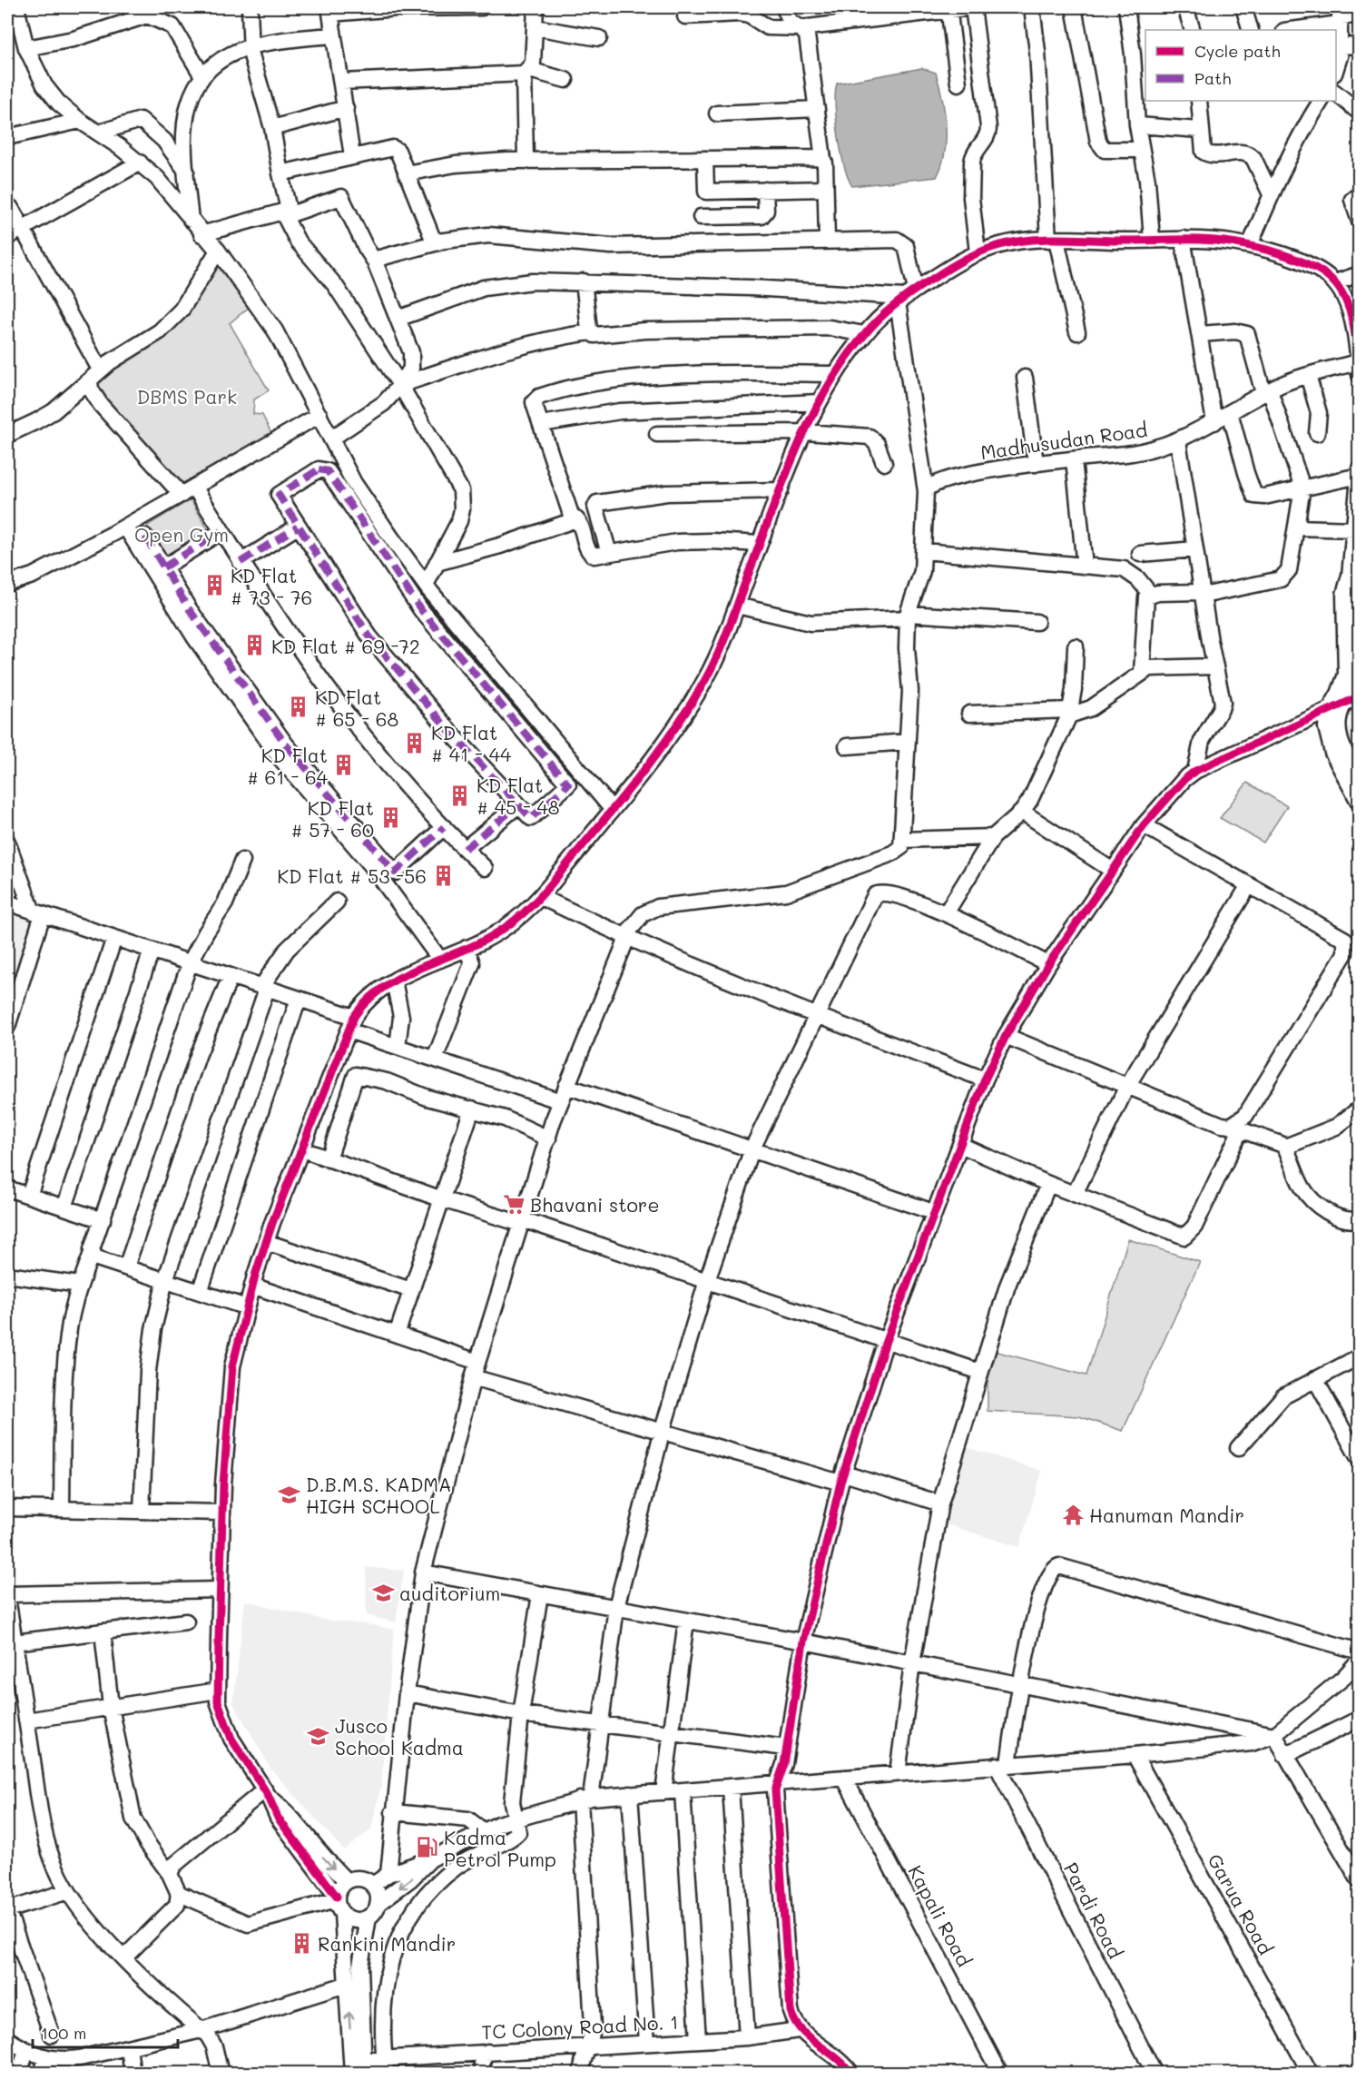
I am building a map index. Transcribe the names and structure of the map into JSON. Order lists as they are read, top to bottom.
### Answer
{
  "streets": {
    "street": [
      "Madhusudan Road",
      "Garua Road",
      "Pardi Road",
      "Kapali Road",
      "TC Colony Road No. 1"
    ]
  },
  "parks": ["DBMS Park", "Open Gym"],
  "places": {
    "building": [
      "KD Flat # 73 - 76",
      "KD Flat # 69 -72",
      "KD Flat # 65 - 68",
      "KD Flat # 41 - 44",
      "KD Flat # 61 - 64",
      "KD Flat # 45 - 48",
      "KD Flat # 57 - 60",
      "KD Flat # 53 -56",
      "Rankini Mandir"
    ],
    "supermarket": ["Bhavani store"],
    "school or university": ["D.B.M.S. KADMA HIGH SCHOOL", "auditorium", "Jusco School Kadma"],
    "temple": ["Hanuman Mandir"],
    "fuel station": ["Kadma Petrol Pump"]
  },
  "legend": ["Cycle path", "Path"],
  "scale_bar": "100 m"
}
